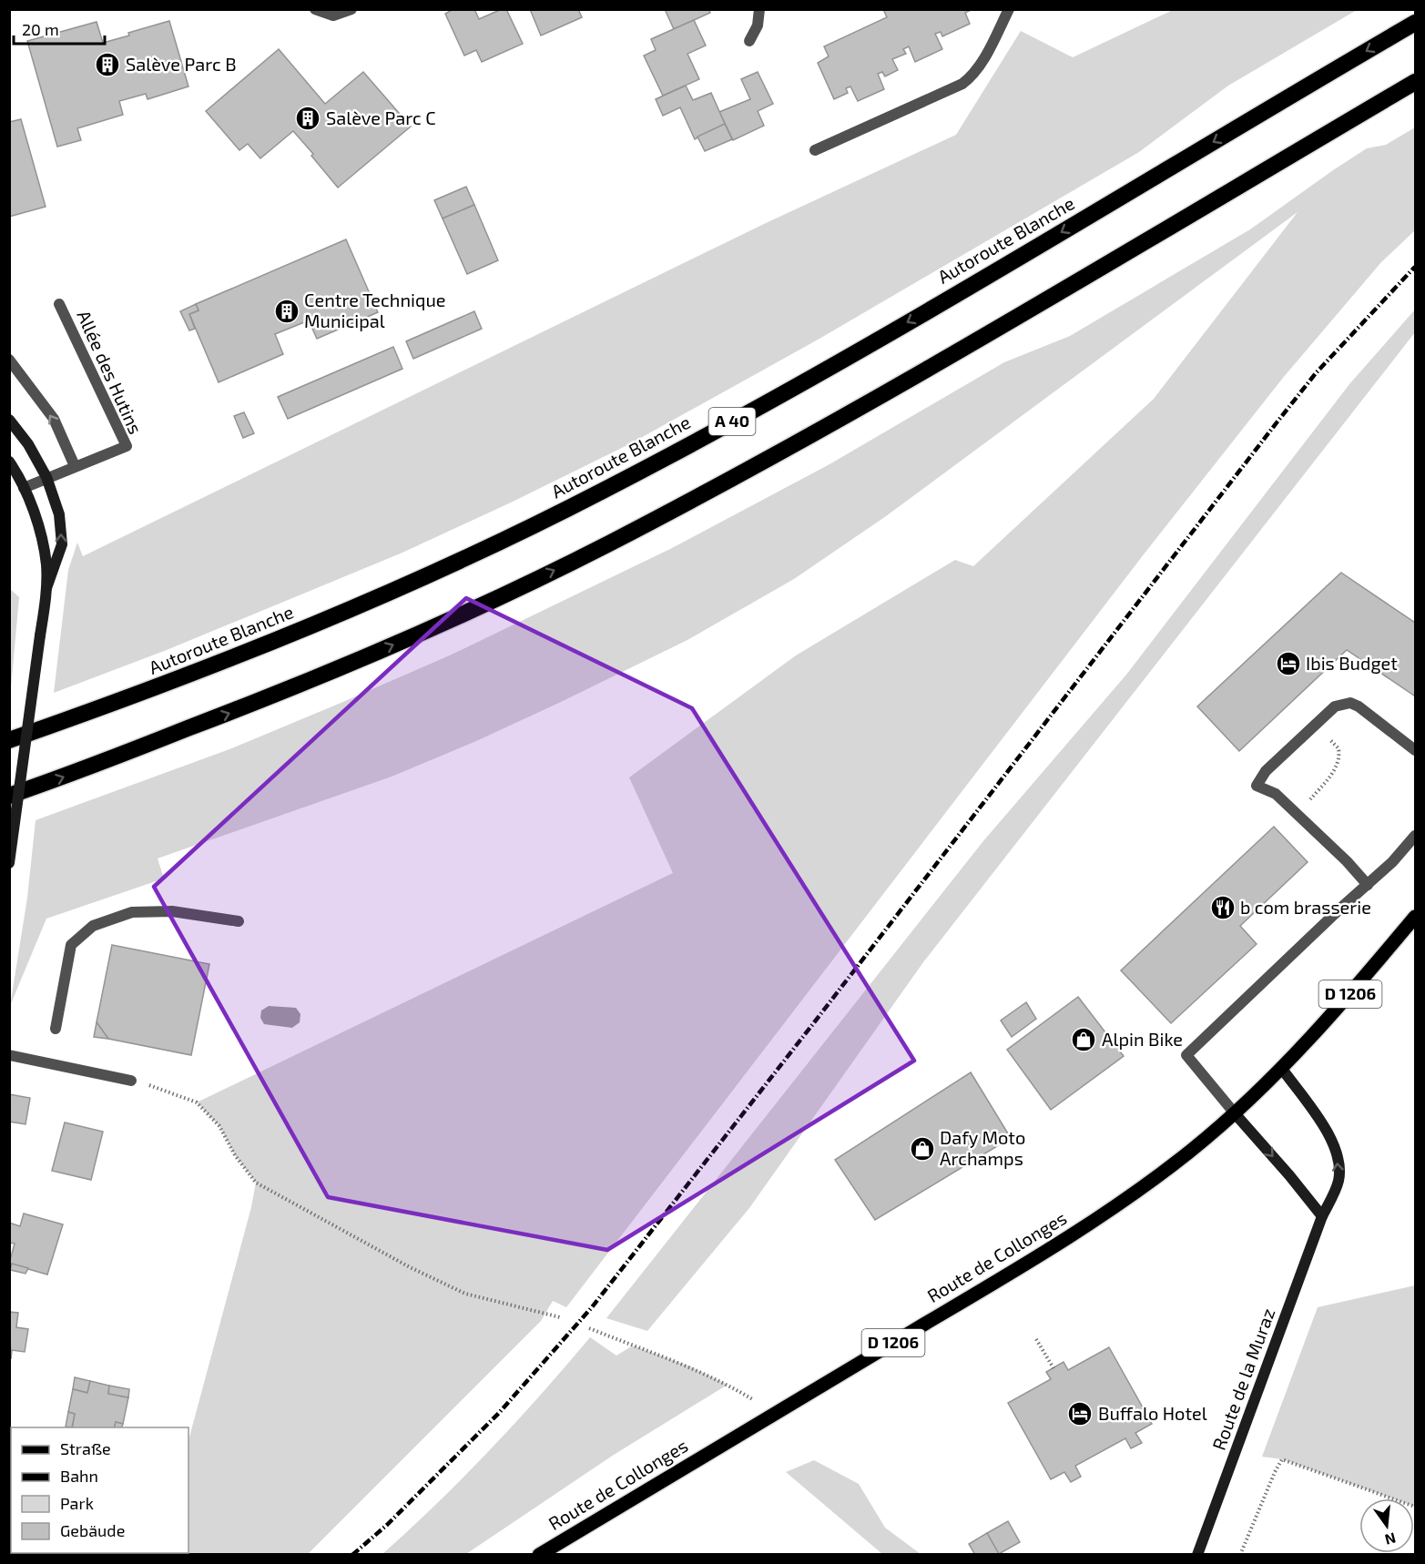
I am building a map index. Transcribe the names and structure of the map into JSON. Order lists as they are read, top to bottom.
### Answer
{
  "streets": {
    "highway": ["Autoroute Blanche", "A 40"],
    "main road": ["D 1206", "Route de Collonges"],
    "street": ["Allée des Hutins", "Route de la Muraz"]
  },
  "crossings": [
    ["Route de Collonges", "Route de la Muraz"]
  ],
  "places": {
    "building": ["Salève Parc B", "Salève Parc C", "Centre Technique Municipal"],
    "hotel": ["Ibis Budget", "Buffalo Hotel"],
    "restaurant": ["b com brasserie"],
    "shop": ["Alpin Bike", "Dafy Moto Archamps"]
  },
  "legend": [
    "Straße",
    "Bahn",
    "Park",
    "Gebäude"
  ],
  "scale_bar": "20 m",
  "north": "bottom"
}
